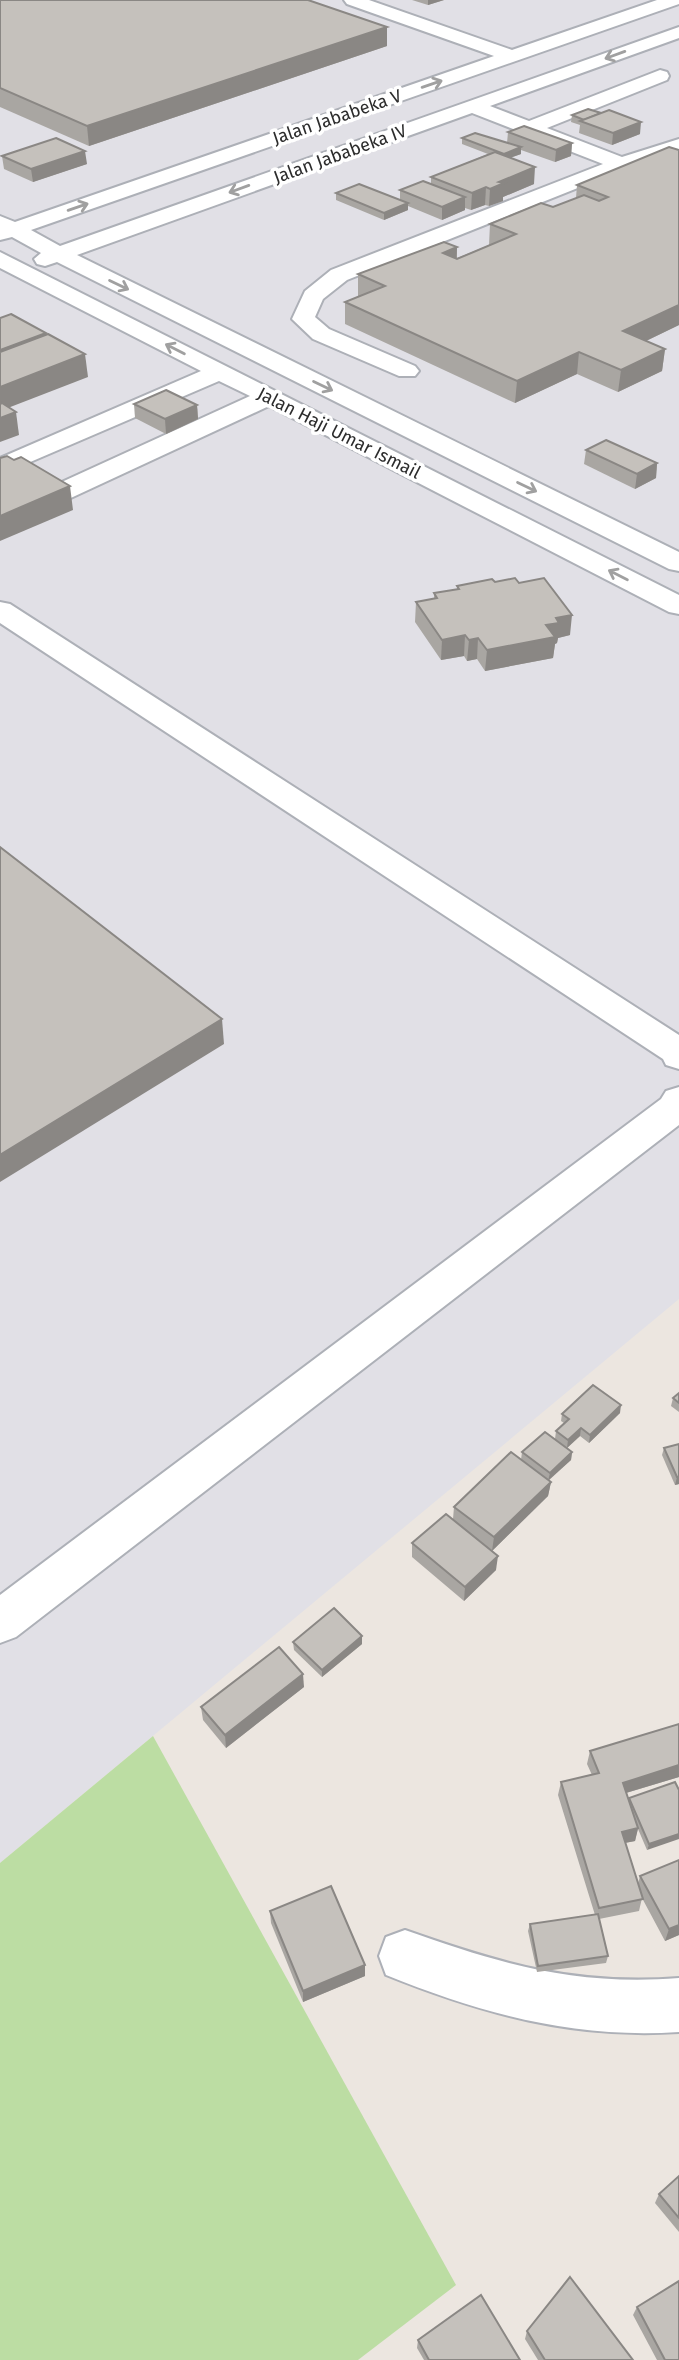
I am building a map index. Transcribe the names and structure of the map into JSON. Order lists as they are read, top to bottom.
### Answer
{
  "streets": {
    "street": ["Jalan Jababeka V", "Jalan Jababeka IV", "Jalan Haji Umar Ismail"]
  },
  "crossings": [
    ["Jalan Jababeka V", "Jalan Haji Umar Ismail"],
    ["Jalan Jababeka IV", "Jalan Haji Umar Ismail"]
  ]
}
